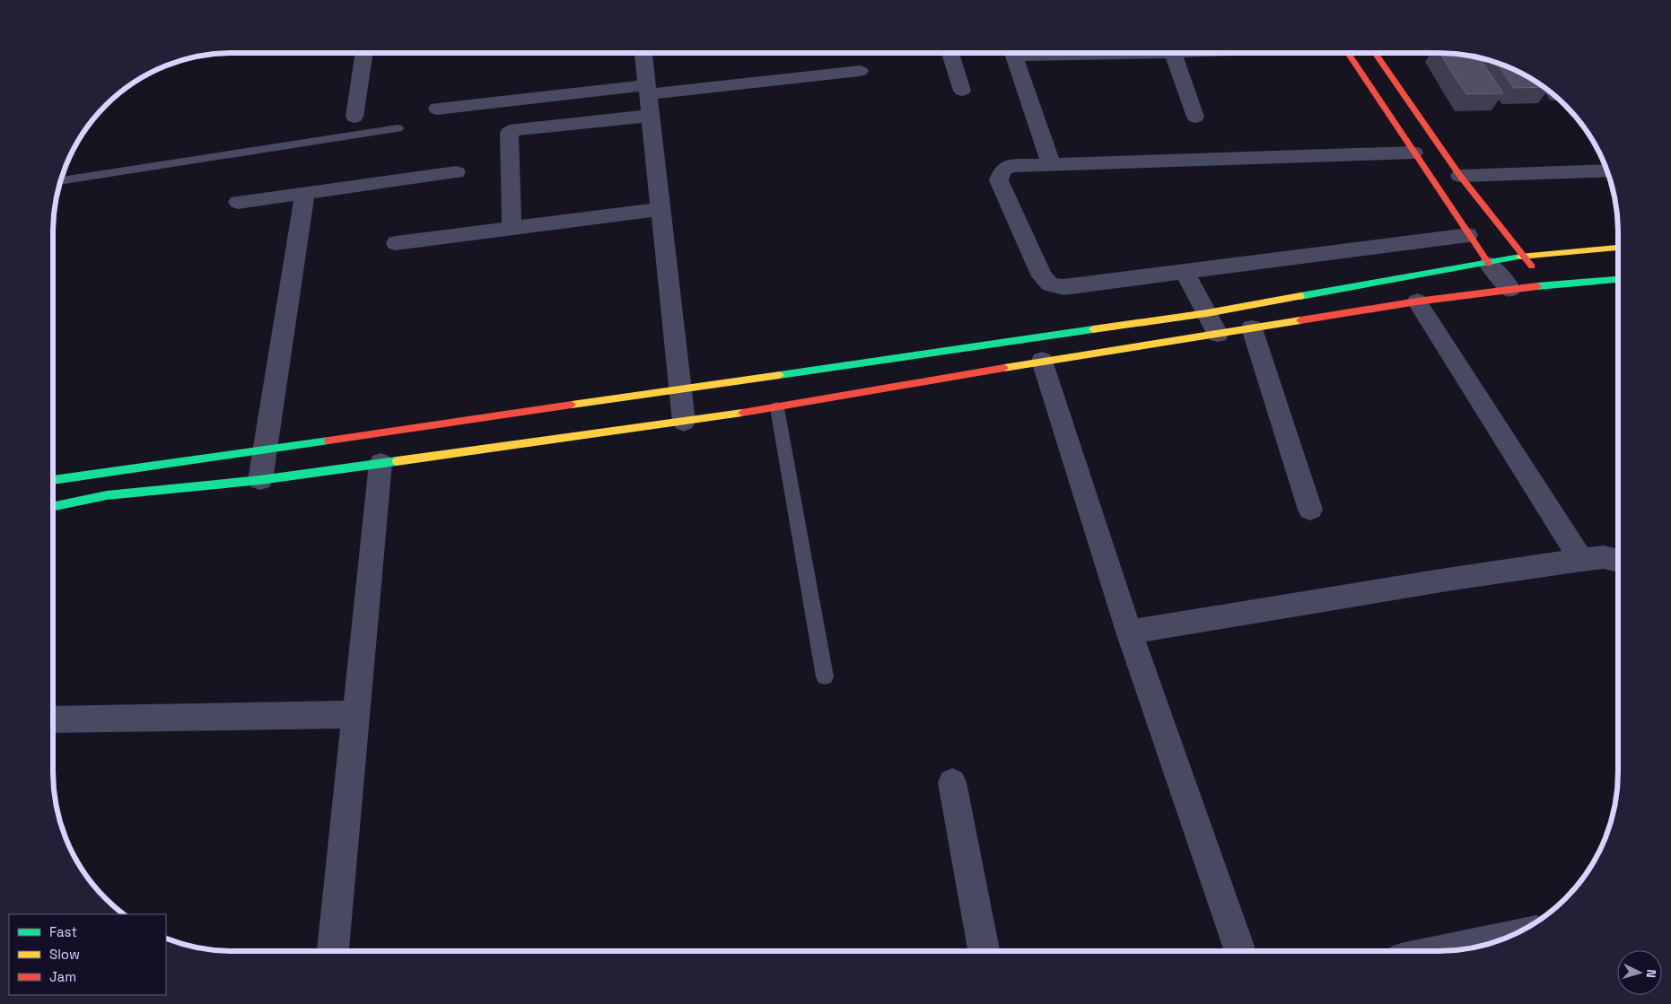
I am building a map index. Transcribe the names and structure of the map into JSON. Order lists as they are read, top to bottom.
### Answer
{
  "legend": ["Fast", "Slow", "Jam"],
  "north": "right"
}
